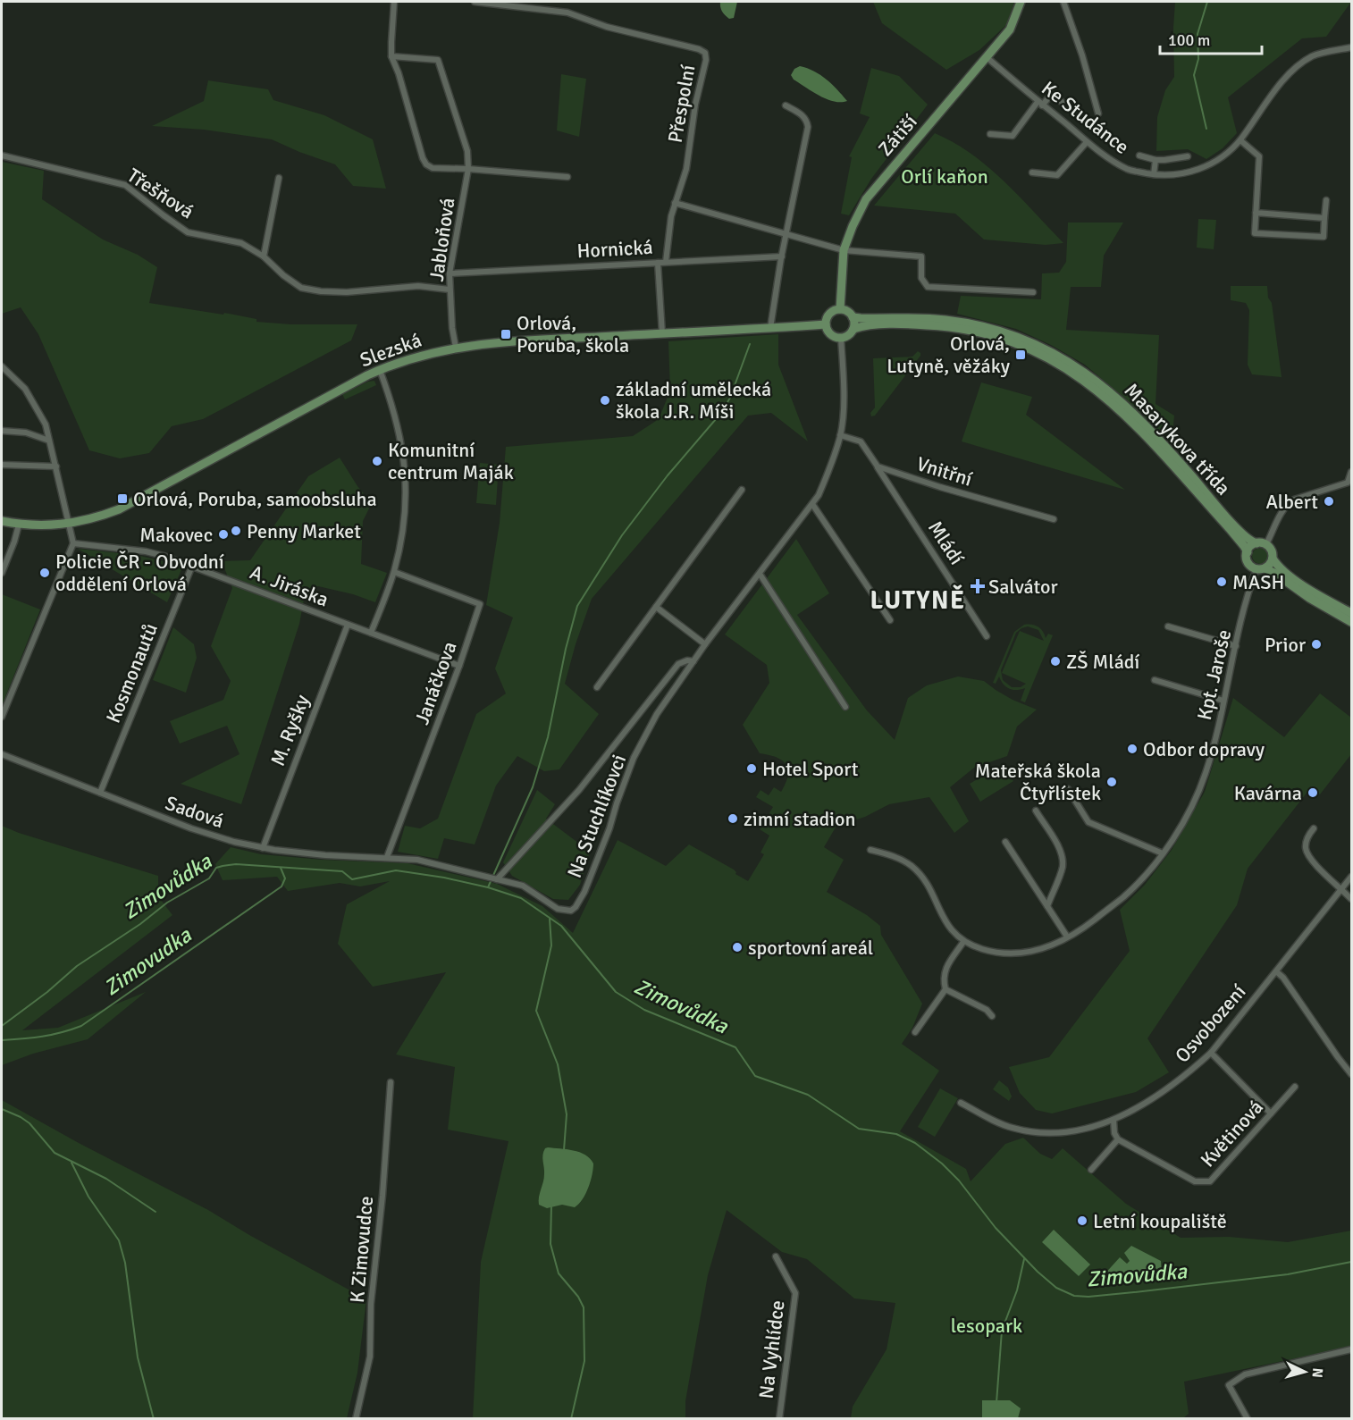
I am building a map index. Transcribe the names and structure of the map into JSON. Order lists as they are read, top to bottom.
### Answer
{
  "streets": {
    "street": [
      "Přespolní",
      "Ke Studánce",
      "Zátiší",
      "Třešňová",
      "Jabloňová",
      "Hornická",
      "Slezská",
      "Masarykova třída",
      "Vnitřní",
      "Mládí",
      "A. Jiráska",
      "Kosmonautů",
      "Kpt. Jaroše",
      "Janáčkova",
      "M. Ryšky",
      "Sadová",
      "Na Stuchlíkovci",
      "Osvobození",
      "Květinová",
      "K Zimovudce",
      "Na Vyhlídce"
    ]
  },
  "crossings": [
    ["Přespolní", "Hornická"],
    ["Ke Studánce", "Zátiší"],
    ["Zátiší", "Slezská"],
    ["Zátiší", "Masarykova třída"],
    ["Zátiší", "Na Stuchlíkovci"],
    ["Třešňová", "Jabloňová"],
    ["Jabloňová", "Hornická"],
    ["Jabloňová", "Slezská"],
    ["Slezská", "Masarykova třída"],
    ["Slezská", "Na Stuchlíkovci"],
    ["Masarykova třída", "Kpt. Jaroše"],
    ["Masarykova třída", "Na Stuchlíkovci"],
    ["Vnitřní", "Mládí"],
    ["A. Jiráska", "Kosmonautů"],
    ["A. Jiráska", "Janáčkova"],
    ["A. Jiráska", "M. Ryšky"],
    ["Kosmonautů", "Sadová"],
    ["Janáčkova", "Sadová"],
    ["Janáčkova", "Na Stuchlíkovci"],
    ["M. Ryšky", "Sadová"],
    ["Sadová", "Na Stuchlíkovci"]
  ],
  "districts": ["LUTYNĚ"],
  "water": ["Zimovůdka", "Zimovudka"],
  "parks": ["Orlí kaňon", "lesopark"],
  "places": {
    "transit": ["Orlová, Poruba, škola", "Orlová, Lutyně, věžáky", "Orlová, Poruba, samoobsluha"],
    "other": [
      "základní umělecká škola J.R. Míši",
      "Komunitní centrum Maják",
      "Albert",
      "Penny Market",
      "Makovec",
      "Policie ČR - Obvodní oddělení Orlová",
      "MASH",
      "Prior",
      "ZŠ Mládí",
      "Odbor dopravy",
      "Hotel Sport",
      "Mateřská škola Čtyřlístek",
      "Kavárna",
      "zimní stadion",
      "sportovní areál",
      "Letní koupaliště"
    ],
    "health": ["Salvátor"]
  },
  "scale_bar": "100 m",
  "north": "right"
}
